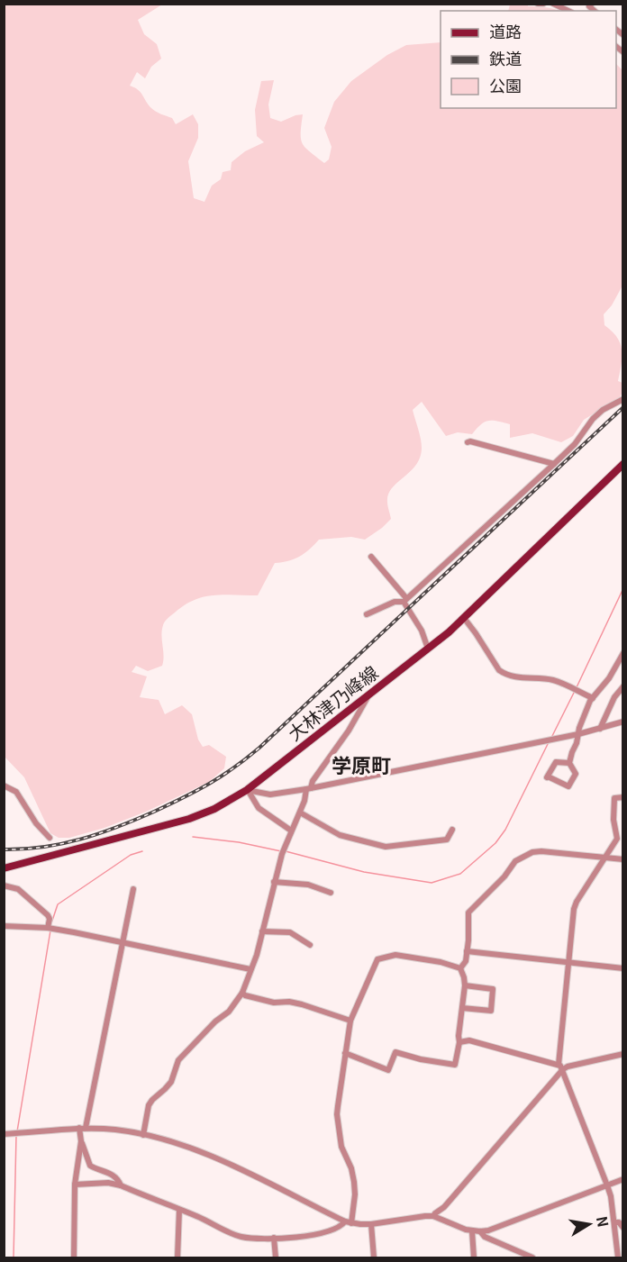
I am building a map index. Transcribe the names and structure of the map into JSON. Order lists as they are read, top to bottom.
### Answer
{
  "streets": {
    "main road": ["大林津乃峰線"]
  },
  "districts": ["学原町"],
  "legend": ["道路", "鉄道", "公園"],
  "north": "right"
}
